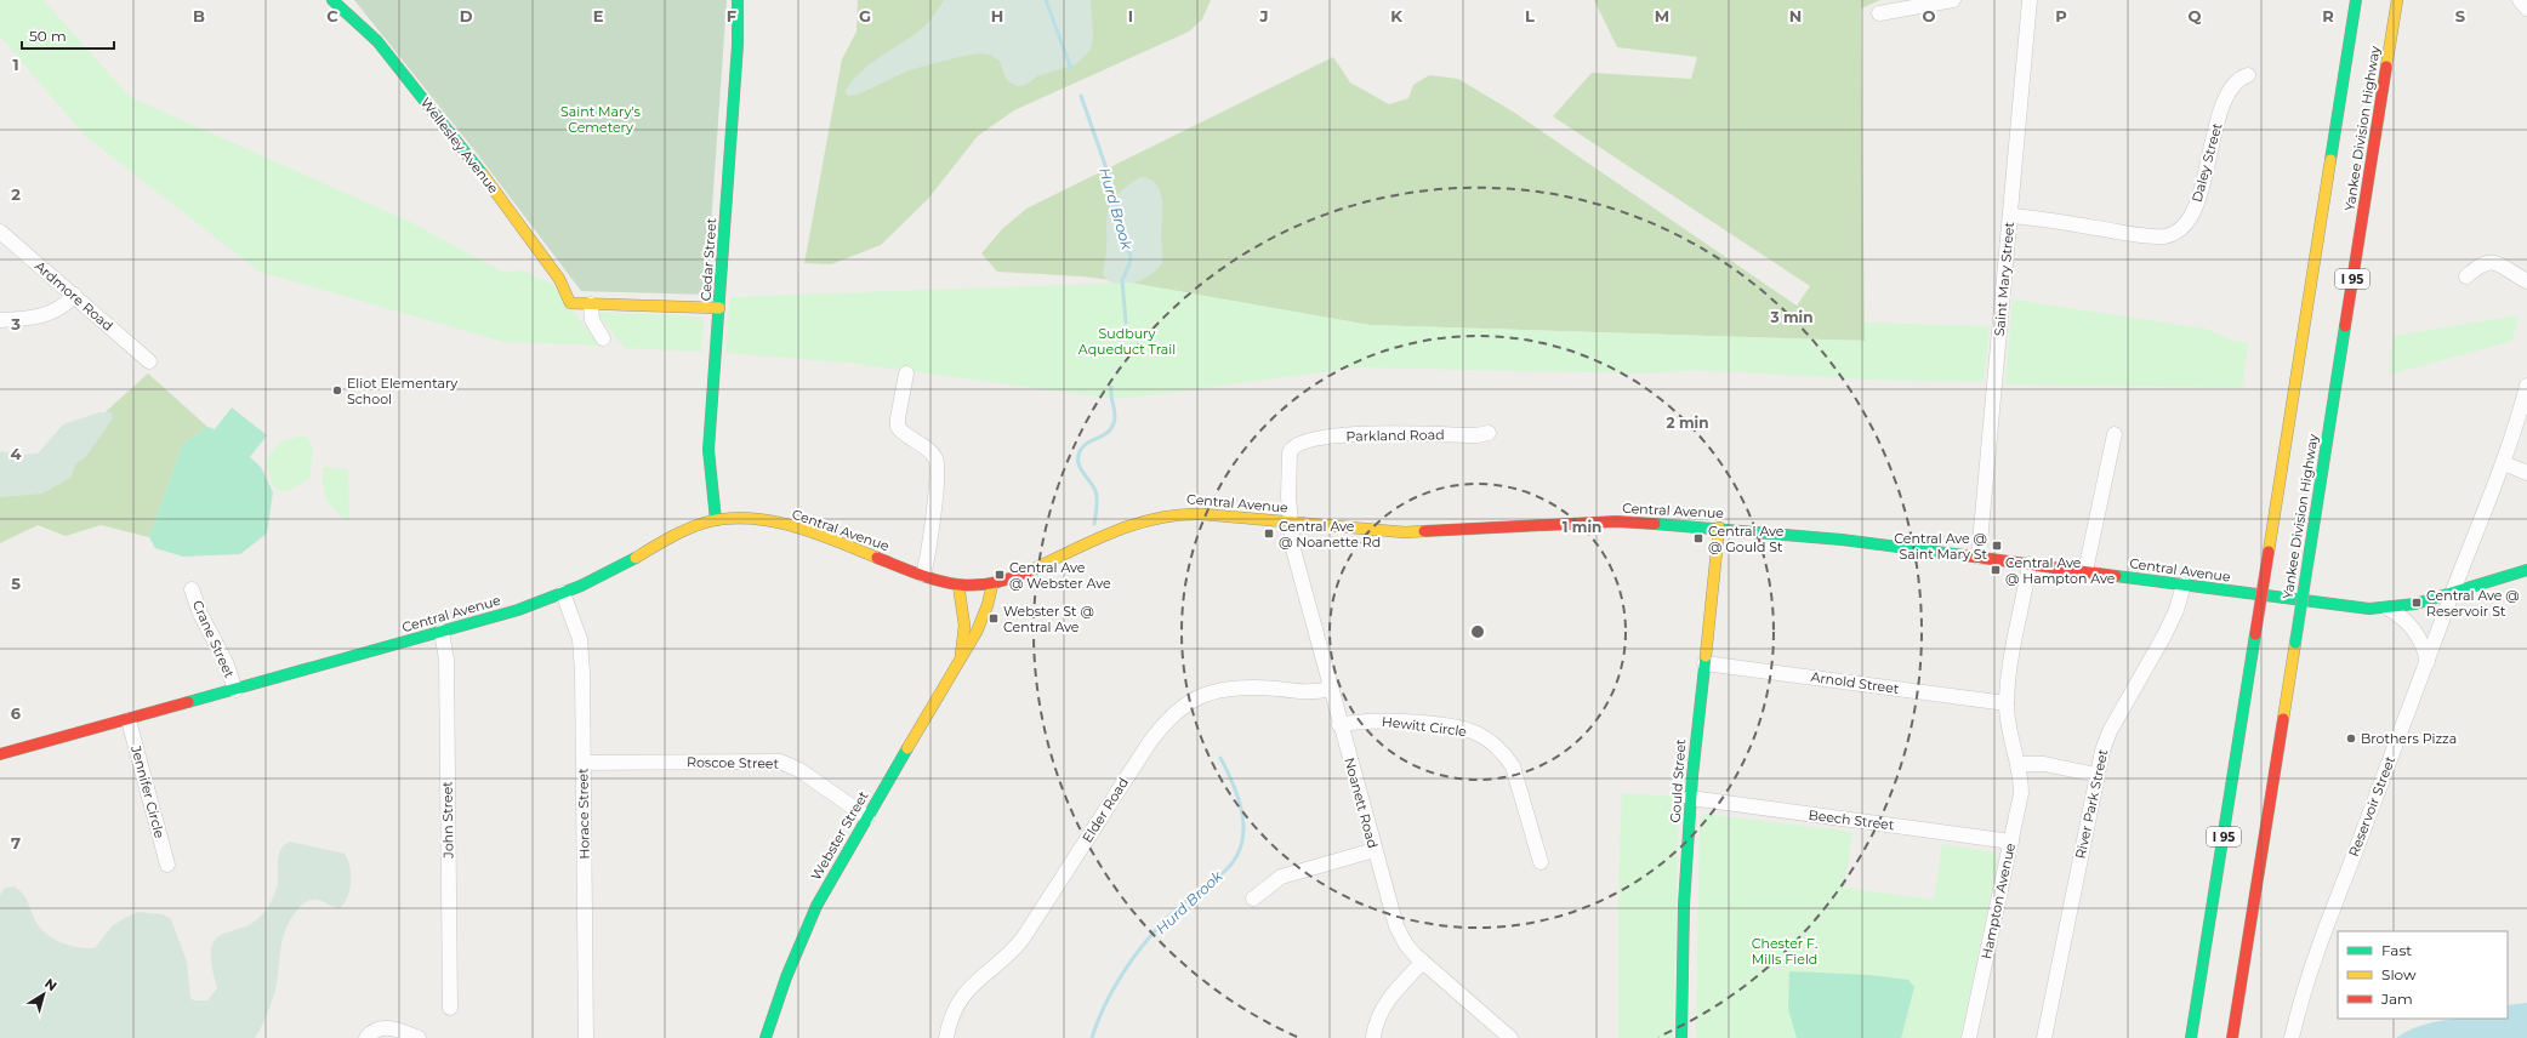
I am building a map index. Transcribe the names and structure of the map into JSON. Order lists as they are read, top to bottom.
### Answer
{
  "streets": {
    "main road": [
      "Yankee Division Highway",
      "Wellesley Avenue",
      "Cedar Street",
      "I 95",
      "Central Avenue",
      "Gould Street",
      "Webster Street"
    ],
    "street": [
      "Daley Street",
      "Saint Mary Street",
      "Ardmore Road",
      "Parkland Road",
      "Crane Street",
      "Arnold Street",
      "Hewitt Circle",
      "Roscoe Street",
      "Jennifer Circle",
      "Noanett Road",
      "River Park Street",
      "Reservoir Street",
      "Elder Road",
      "Horace Street",
      "John Street",
      "Beech Street",
      "Hampton Avenue"
    ]
  },
  "crossings": [
    ["Daley Street", "Saint Mary Street"],
    ["Cedar Street", "Central Avenue"],
    ["Saint Mary Street", "Central Avenue"],
    ["Parkland Road", "Central Avenue"],
    ["Parkland Road", "Noanett Road"],
    ["Central Avenue", "Crane Street"],
    ["Central Avenue", "Gould Street"],
    ["Central Avenue", "Jennifer Circle"],
    ["Central Avenue", "Noanett Road"],
    ["Central Avenue", "River Park Street"],
    ["Central Avenue", "Reservoir Street"],
    ["Central Avenue", "Horace Street"],
    ["Central Avenue", "John Street"],
    ["Central Avenue", "Webster Street"],
    ["Central Avenue", "Hampton Avenue"],
    ["Arnold Street", "Gould Street"],
    ["Arnold Street", "Hampton Avenue"],
    ["Hewitt Circle", "Noanett Road"],
    ["Roscoe Street", "Horace Street"],
    ["Roscoe Street", "Webster Street"],
    ["Gould Street", "Beech Street"],
    ["Noanett Road", "Elder Road"],
    ["Beech Street", "Hampton Avenue"]
  ],
  "water": ["Hurd Brook"],
  "parks": ["Saint Mary's Cemetery", "Sudbury Aqueduct Trail", "Chester F. Mills Field"],
  "places": {
    "other": ["Eliot Elementary School", "Brothers Pizza"],
    "transit": [
      "Central Ave @ Noanette Rd",
      "Central Ave @ Gould St",
      "Central Ave @ Saint Mary St",
      "Central Ave @ Hampton Ave",
      "Central Ave @ Webster Ave",
      "Central Ave @ Reservoir St",
      "Webster St @ Central Ave"
    ]
  },
  "legend": ["Fast", "Slow", "Jam"],
  "scale_bar": "50 m",
  "north": "top right",
  "grid": {
    "columns": [
      "B",
      "C",
      "D",
      "E",
      "F",
      "G",
      "H",
      "I",
      "J",
      "K",
      "L",
      "M",
      "N",
      "O",
      "P",
      "Q",
      "R",
      "S"
    ],
    "rows": [
      "1",
      "2",
      "3",
      "4",
      "5",
      "6",
      "7"
    ]
  },
  "rings": ["3 min", "2 min", "1 min"]
}
